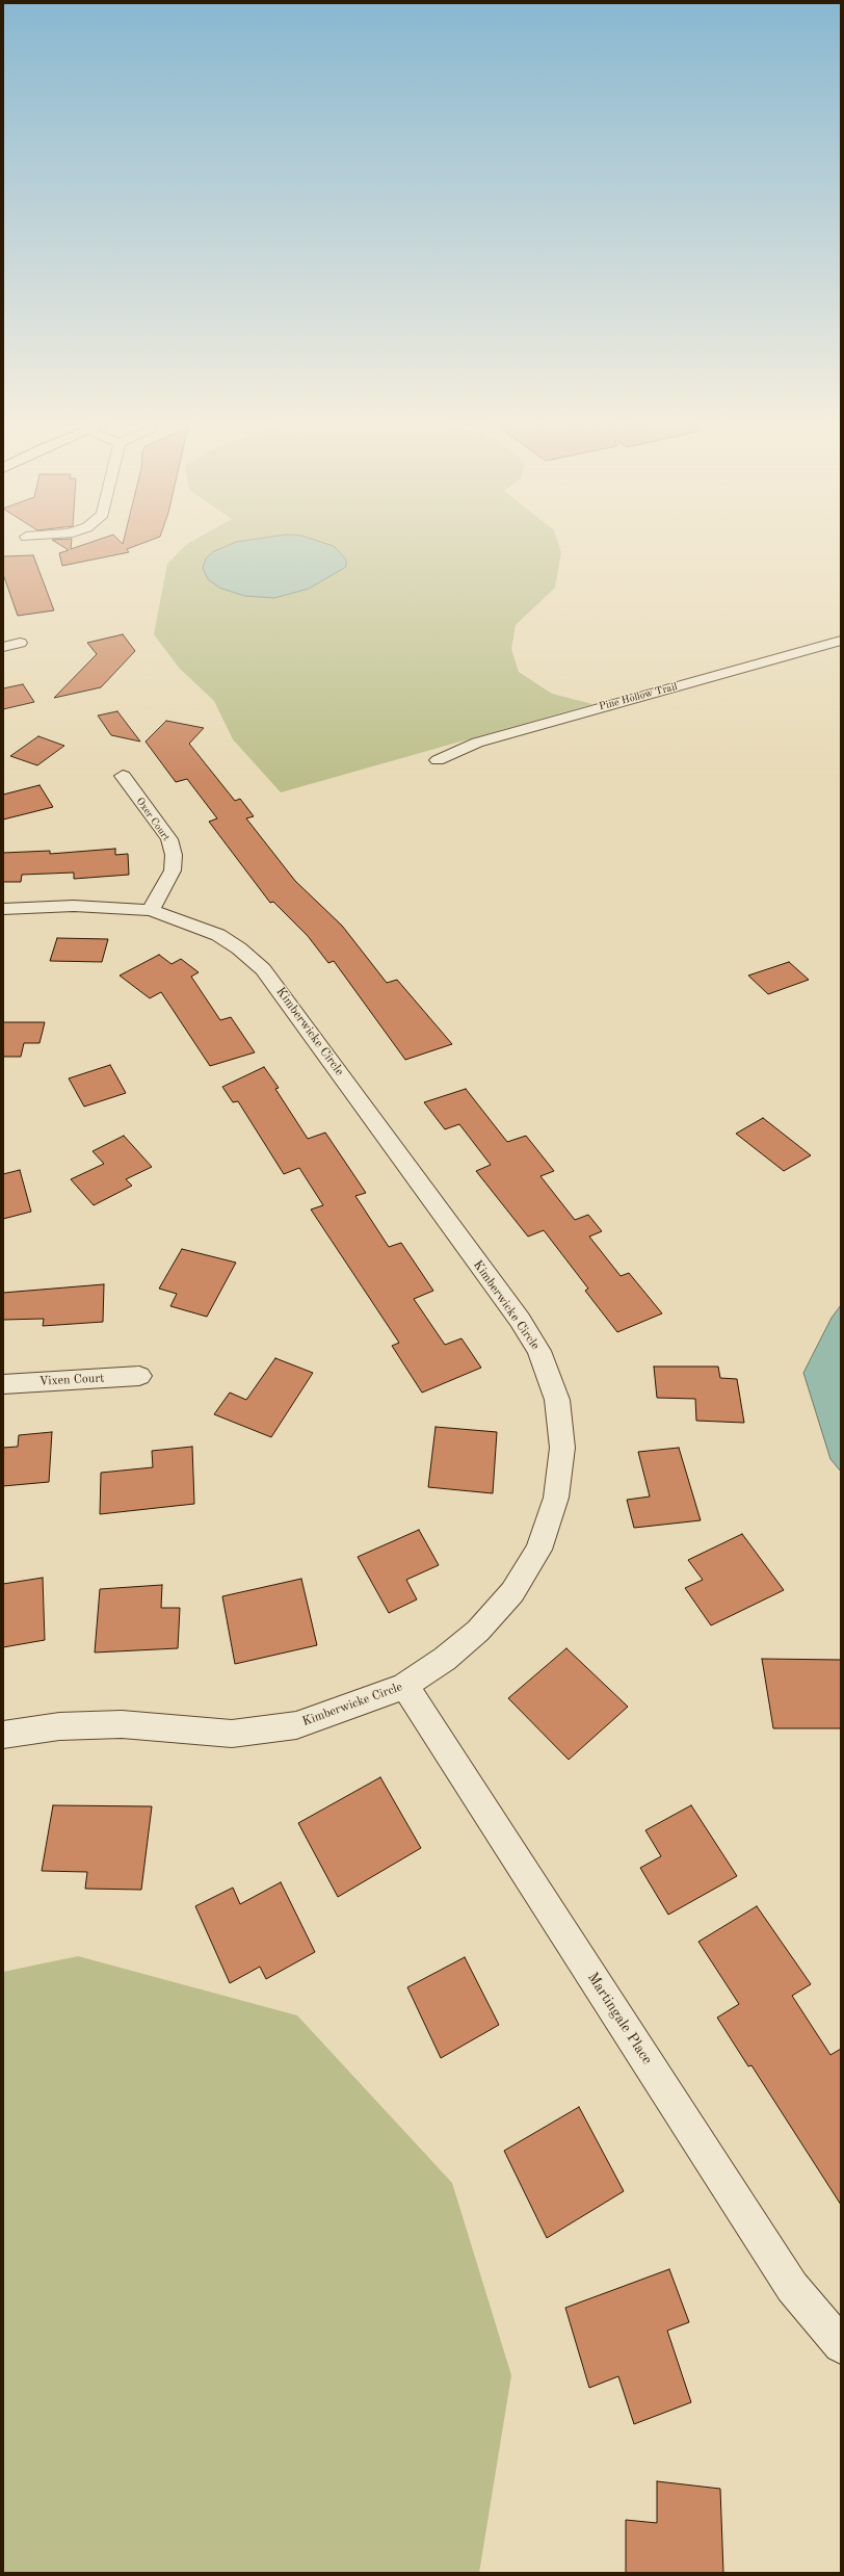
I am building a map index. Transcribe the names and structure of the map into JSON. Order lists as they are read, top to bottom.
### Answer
{
  "streets": {
    "street": [
      "Pine Hollow Trail",
      "Oxer Court",
      "Kimberwicke Circle",
      "Vixen Court",
      "Martingale Place"
    ]
  },
  "crossings": [
    ["Oxer Court", "Kimberwicke Circle"],
    ["Kimberwicke Circle", "Martingale Place"]
  ]
}
